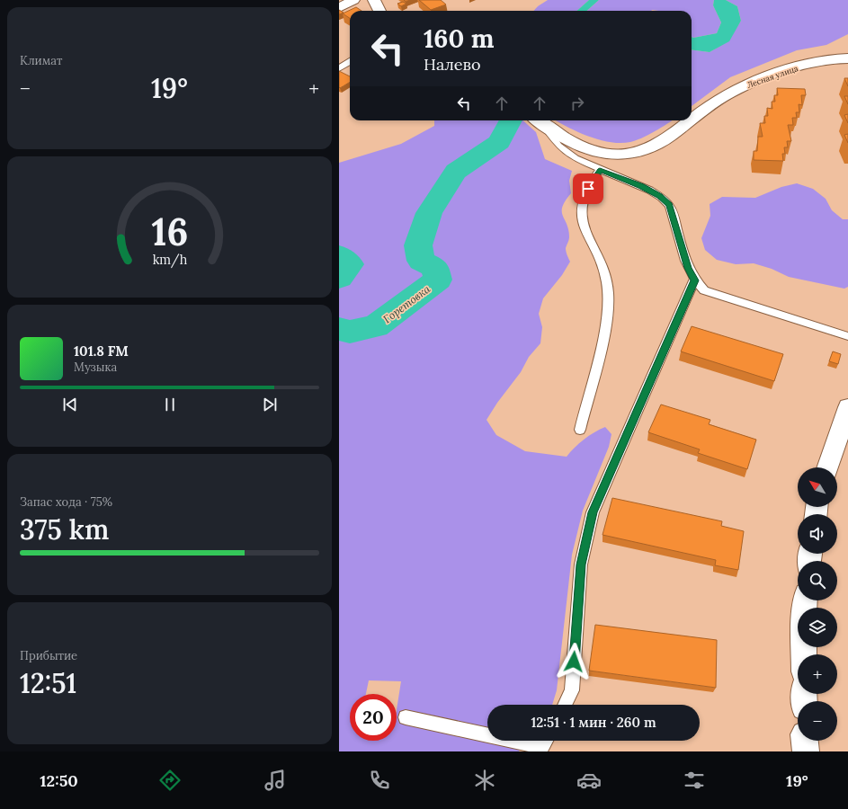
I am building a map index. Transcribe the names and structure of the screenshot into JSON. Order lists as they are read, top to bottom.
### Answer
{
  "streets": {
    "street": ["Лесная улица"]
  },
  "water": ["Горетовка"],
  "north": "top left",
  "page": {
    "tile": [
      "Климат",
      ["Запас хода · 75%", "375 km"],
      ["Прибытие", "12:51"]
    ],
    "turn": ["160 m", "Налево"],
    "heat": ["−", "19°", "+"],
    "song": ["101.8 FM", "Музыка"],
    "map_buttons": ["+", "−"],
    "limit": "20",
    "trip": "12:51 · 1 мин · 260 m",
    "tabs": ["12:50", "19°"],
    "gauge": ["16", "km/h"]
  }
}
